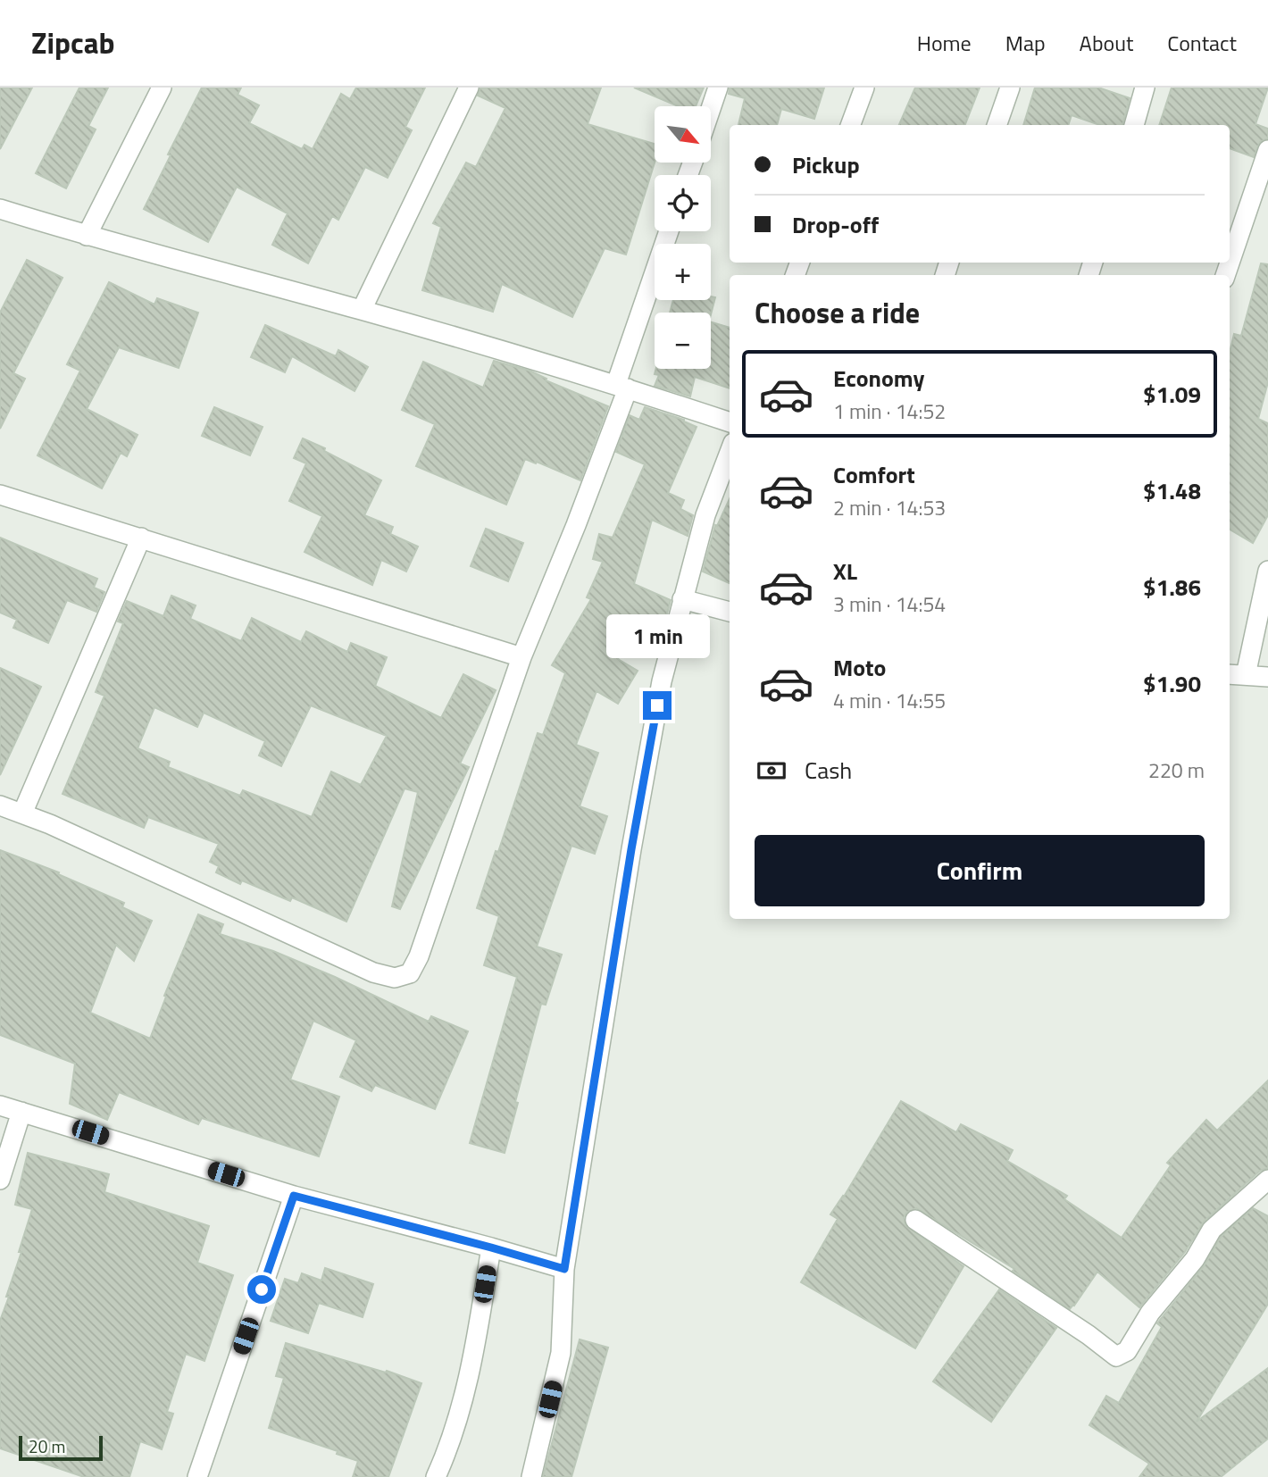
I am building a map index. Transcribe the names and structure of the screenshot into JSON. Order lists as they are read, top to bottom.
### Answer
{
  "scale_bar": "20 m",
  "north": "bottom right",
  "page": {
    "header": "Zipcab",
    "nav": [
      "Home",
      "Map",
      "About",
      "Contact"
    ],
    "map_buttons": ["+", "−"],
    "banner": ["Pickup", "Drop-off"],
    "heading": "Choose a ride",
    "list": [
      {
        "name": "Economy",
        "note": "1 min · 14:52",
        "value": "$1.09"
      },
      {
        "name": "Comfort",
        "note": "2 min · 14:53",
        "value": "$1.48"
      },
      {
        "name": "XL",
        "note": "3 min · 14:54",
        "value": "$1.86"
      },
      {
        "name": "Moto",
        "note": "4 min · 14:55",
        "value": "$1.90"
      }
    ],
    "bubble": "1 min",
    "pay": ["Cash", "220 m"],
    "buttons": "Confirm",
    "scale": "20 m"
  }
}
